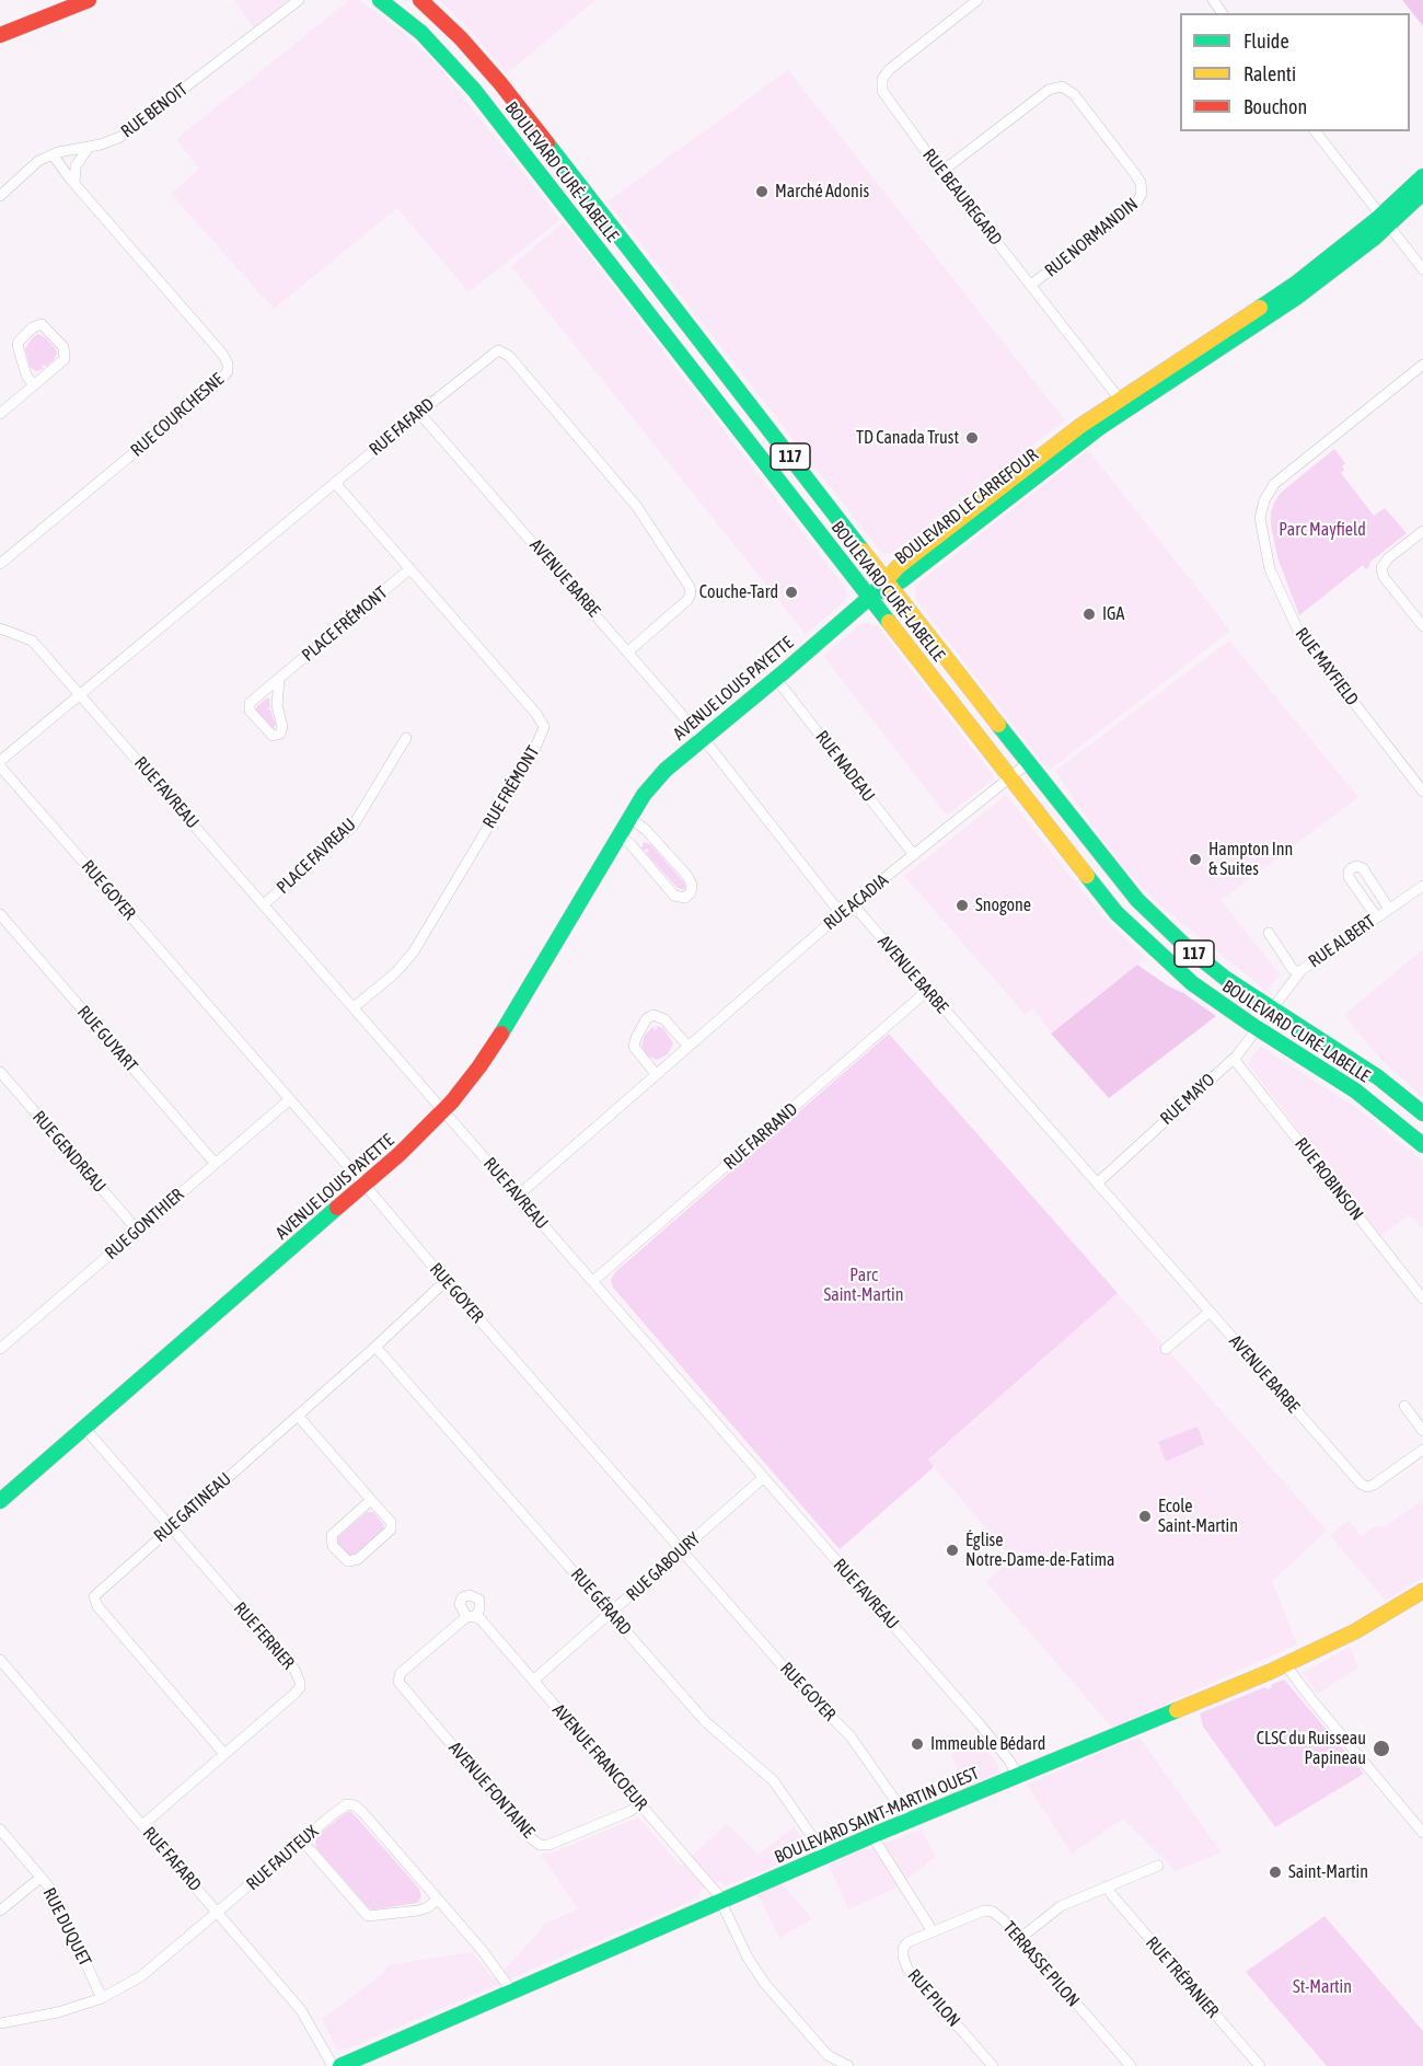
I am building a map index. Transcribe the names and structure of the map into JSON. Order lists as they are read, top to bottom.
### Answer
{
  "streets": {
    "main road": [
      "BOULEVARD CURÉ-LABELLE",
      "117",
      "BOULEVARD LE CARREFOUR",
      "AVENUE LOUIS PAYETTE",
      "BOULEVARD SAINT-MARTIN OUEST"
    ],
    "street": [
      "RUE BENOIT",
      "RUE BEAUREGARD",
      "RUE NORMANDIN",
      "RUE COURCHESNE",
      "RUE FAFARD",
      "AVENUE BARBE",
      "PLACE FRÉMONT",
      "RUE MAYFIELD",
      "RUE NADEAU",
      "RUE FRÉMONT",
      "RUE FAVREAU",
      "PLACE FAVREAU",
      "RUE GOYER",
      "RUE ACADIA",
      "RUE ALBERT",
      "RUE GUYART",
      "RUE MAYO",
      "RUE FARRAND",
      "RUE GENDREAU",
      "RUE ROBINSON",
      "RUE GONTHIER",
      "RUE GATINEAU",
      "RUE GABOURY",
      "RUE GÉRARD",
      "RUE FERRIER",
      "AVENUE FRANCOEUR",
      "AVENUE FONTAINE",
      "RUE FAUTEUX",
      "RUE DUQUET",
      "TERRASSE PILON",
      "RUE TRÉPANIER",
      "RUE PILON"
    ]
  },
  "crossings": [
    ["RUE BENOIT", "RUE COURCHESNE"],
    ["BOULEVARD CURÉ-LABELLE", "BOULEVARD LE CARREFOUR"],
    ["BOULEVARD CURÉ-LABELLE", "AVENUE LOUIS PAYETTE"],
    ["BOULEVARD CURÉ-LABELLE", "RUE ACADIA"],
    ["BOULEVARD CURÉ-LABELLE", "RUE ALBERT"],
    ["BOULEVARD CURÉ-LABELLE", "RUE MAYO"],
    ["RUE BEAUREGARD", "RUE NORMANDIN"],
    ["RUE BEAUREGARD", "BOULEVARD LE CARREFOUR"],
    ["RUE FAFARD", "AVENUE BARBE"],
    ["RUE FAFARD", "RUE FRÉMONT"],
    ["RUE FAFARD", "RUE FAVREAU"],
    ["RUE FAFARD", "RUE FERRIER"],
    ["RUE FAFARD", "RUE FAUTEUX"],
    ["BOULEVARD LE CARREFOUR", "AVENUE LOUIS PAYETTE"],
    ["AVENUE BARBE", "AVENUE LOUIS PAYETTE"],
    ["AVENUE BARBE", "RUE ACADIA"],
    ["AVENUE BARBE", "RUE MAYO"],
    ["AVENUE BARBE", "RUE FARRAND"],
    ["PLACE FRÉMONT", "RUE FRÉMONT"],
    ["AVENUE LOUIS PAYETTE", "RUE NADEAU"],
    ["AVENUE LOUIS PAYETTE", "RUE FAVREAU"],
    ["AVENUE LOUIS PAYETTE", "RUE GOYER"],
    ["AVENUE LOUIS PAYETTE", "RUE FERRIER"],
    ["RUE NADEAU", "RUE ACADIA"],
    ["RUE FRÉMONT", "RUE FAVREAU"],
    ["RUE FAVREAU", "PLACE FAVREAU"],
    ["RUE FAVREAU", "RUE ACADIA"],
    ["RUE FAVREAU", "RUE FARRAND"],
    ["RUE FAVREAU", "RUE GABOURY"],
    ["RUE FAVREAU", "BOULEVARD SAINT-MARTIN OUEST"],
    ["RUE GOYER", "RUE GONTHIER"],
    ["RUE GOYER", "RUE GATINEAU"],
    ["RUE GOYER", "RUE GABOURY"],
    ["RUE GOYER", "BOULEVARD SAINT-MARTIN OUEST"],
    ["RUE ALBERT", "RUE MAYO"],
    ["RUE GUYART", "RUE GONTHIER"],
    ["RUE MAYO", "RUE ROBINSON"],
    ["RUE GENDREAU", "RUE GONTHIER"],
    ["RUE GATINEAU", "RUE GÉRARD"],
    ["RUE GATINEAU", "RUE FERRIER"],
    ["RUE GABOURY", "RUE GÉRARD"],
    ["RUE GABOURY", "AVENUE FRANCOEUR"],
    ["RUE GÉRARD", "BOULEVARD SAINT-MARTIN OUEST"],
    ["AVENUE FRANCOEUR", "AVENUE FONTAINE"],
    ["AVENUE FRANCOEUR", "BOULEVARD SAINT-MARTIN OUEST"],
    ["BOULEVARD SAINT-MARTIN OUEST", "RUE FAUTEUX"],
    ["RUE FAUTEUX", "RUE DUQUET"],
    ["TERRASSE PILON", "RUE PILON"]
  ],
  "parks": ["Parc Mayfield", "Parc Saint-Martin", "St-Martin"],
  "places": [
    "Marché Adonis",
    "TD Canada Trust",
    "Couche-Tard",
    "IGA",
    "Hampton Inn & Suites",
    "Snogone",
    "Ecole Saint-Martin",
    "Église Notre-Dame-de-Fatima",
    "Immeuble Bédard",
    "CLSC du Ruisseau Papineau",
    "Saint-Martin"
  ],
  "legend": ["Fluide", "Ralenti", "Bouchon"]
}
